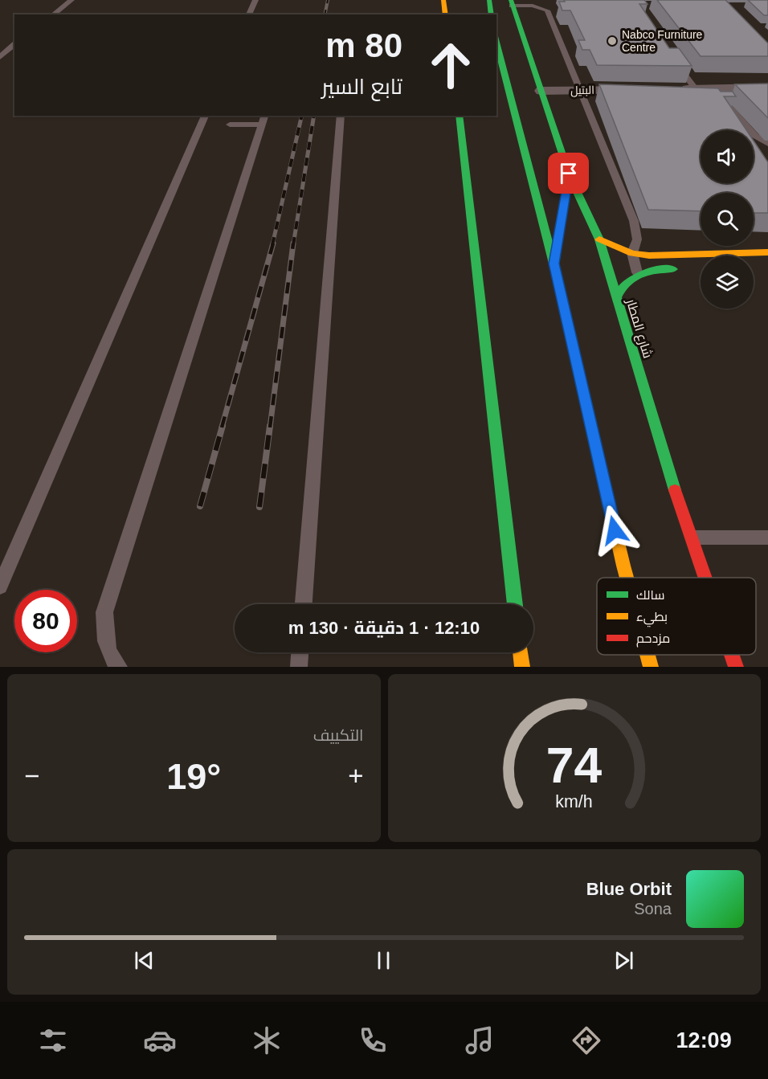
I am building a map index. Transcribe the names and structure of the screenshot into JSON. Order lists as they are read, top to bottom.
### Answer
{
  "streets": {
    "main road": ["شارع المطار"],
    "street": ["البتيل"]
  },
  "crossings": [
    ["البتيل", "شارع المطار"]
  ],
  "places": ["Nabco Furniture Centre"],
  "legend": ["سالك", "بطيء", "مزدحم"],
  "page": {
    "turn": ["80 m", "تابع السير"],
    "limit": "80",
    "trip": "12:10 · 1 دقيقة · 130 m",
    "tile": "التكييف",
    "heat": ["−", "19°", "+"],
    "song": ["Blue Orbit", "Sona"],
    "tabs": "12:09",
    "gauge": ["74", "km/h"]
  }
}
